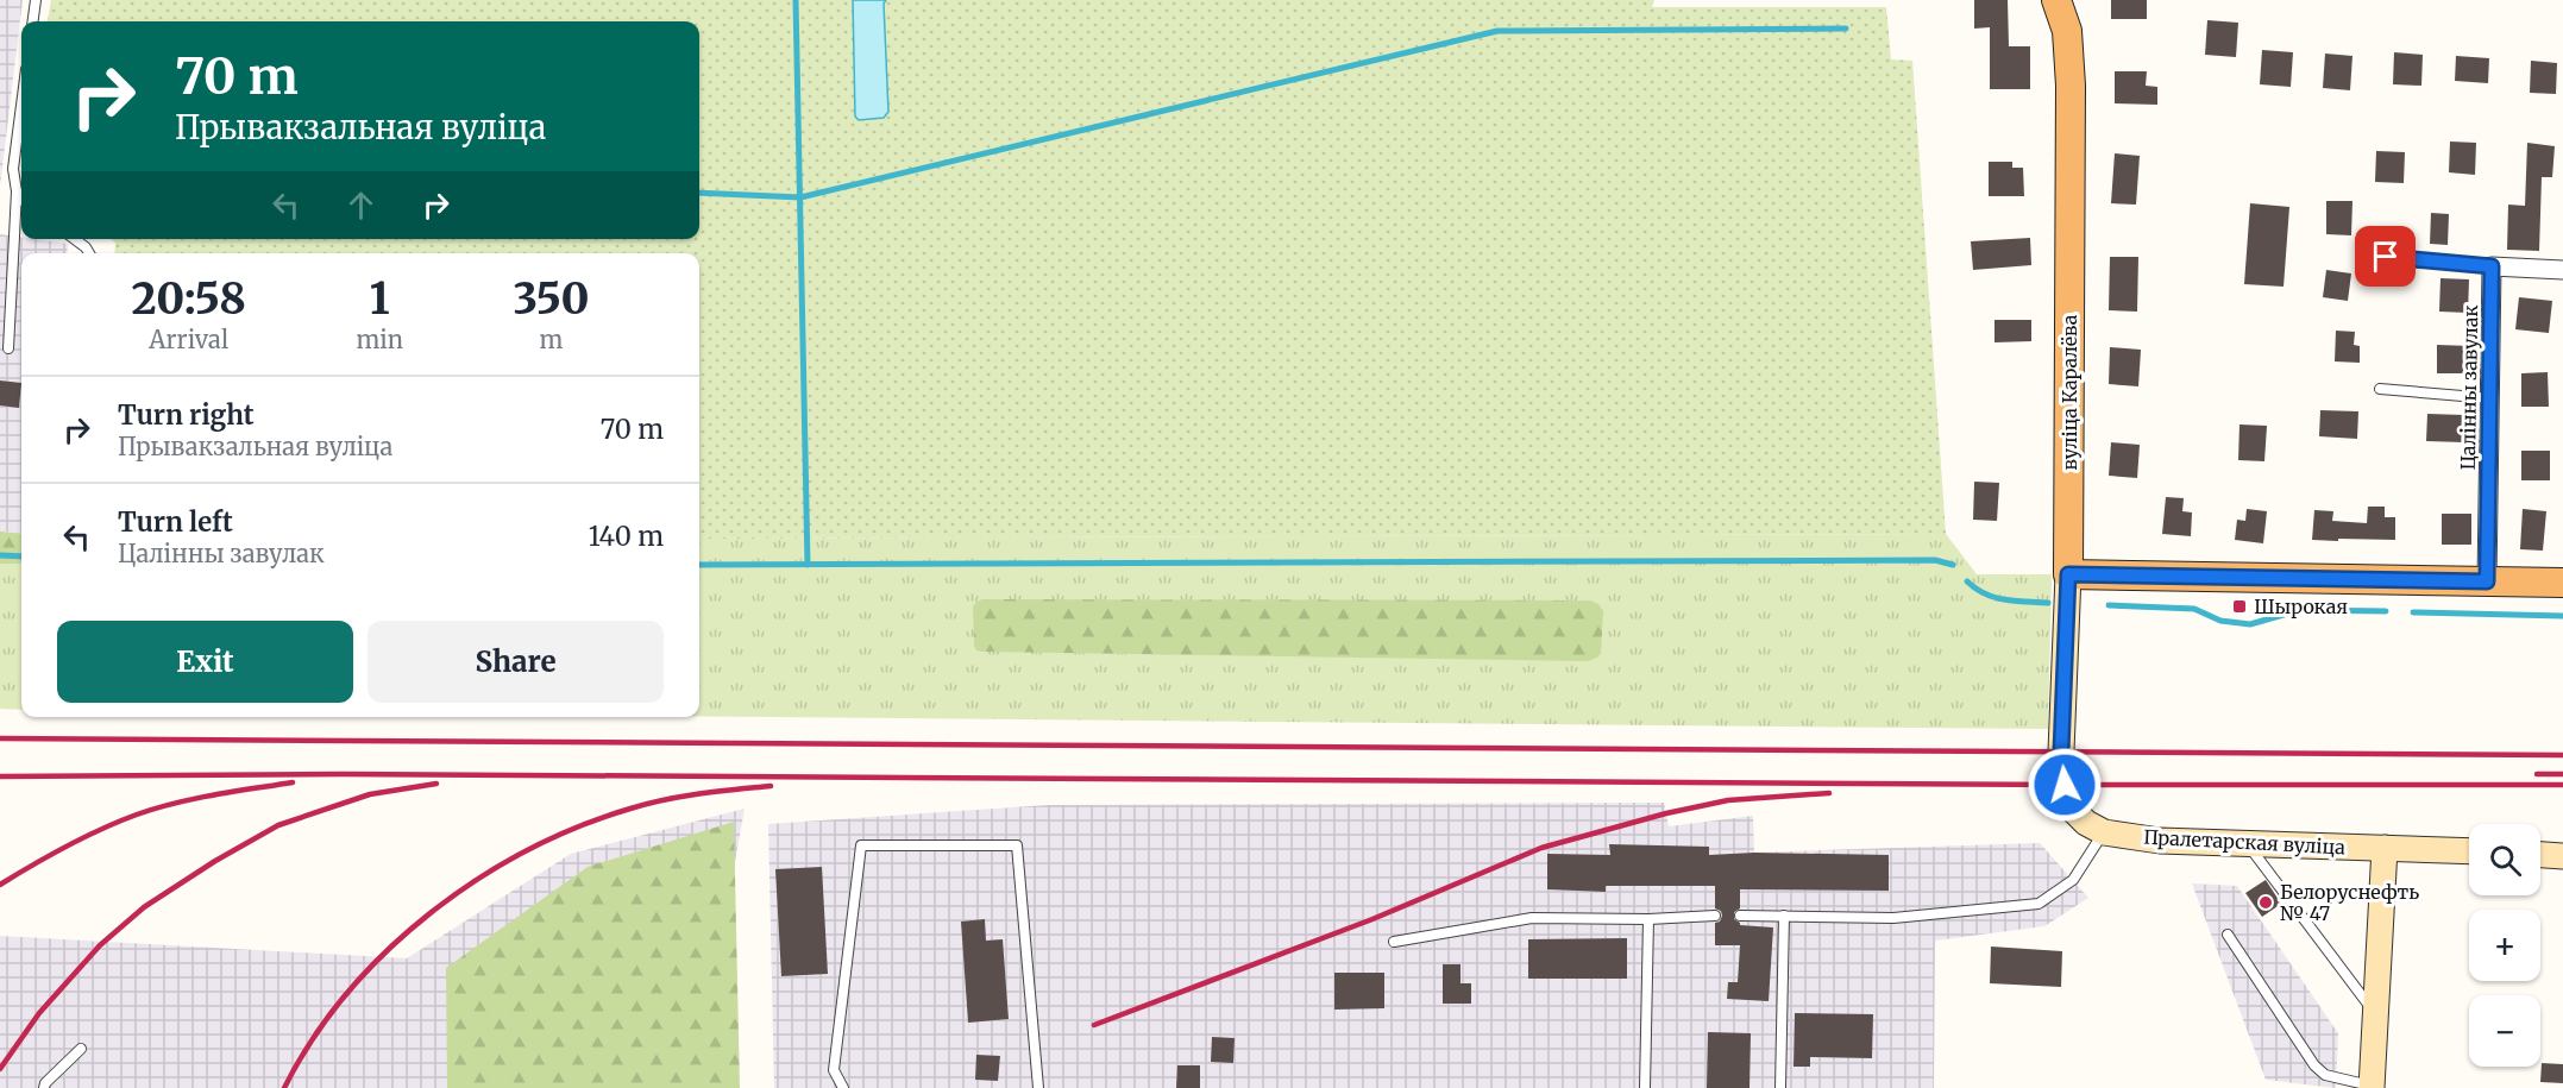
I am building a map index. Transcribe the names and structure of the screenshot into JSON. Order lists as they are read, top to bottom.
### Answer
{
  "streets": {
    "main road": ["вуліца Каралёва", "Пралетарская вуліца"],
    "street": ["Цалінны завулак"]
  },
  "crossings": [
    ["вуліца Каралёва", "Пралетарская вуліца"]
  ],
  "places": {
    "transit": ["Шырокая"],
    "other": ["Белоруснефть № 47"]
  },
  "page": {
    "turn": ["70 m", "Прывакзальная вуліца"],
    "eta": [
      "20:58",
      "Arrival",
      "1",
      "min",
      "350",
      "m"
    ],
    "list": [
      {
        "name": "Turn right",
        "note": "Прывакзальная вуліца",
        "value": "70 m"
      },
      {
        "name": "Turn left",
        "note": "Цалінны завулак",
        "value": "140 m"
      }
    ],
    "buttons": ["Exit", "Share"],
    "map_buttons": ["+", "−"]
  }
}
